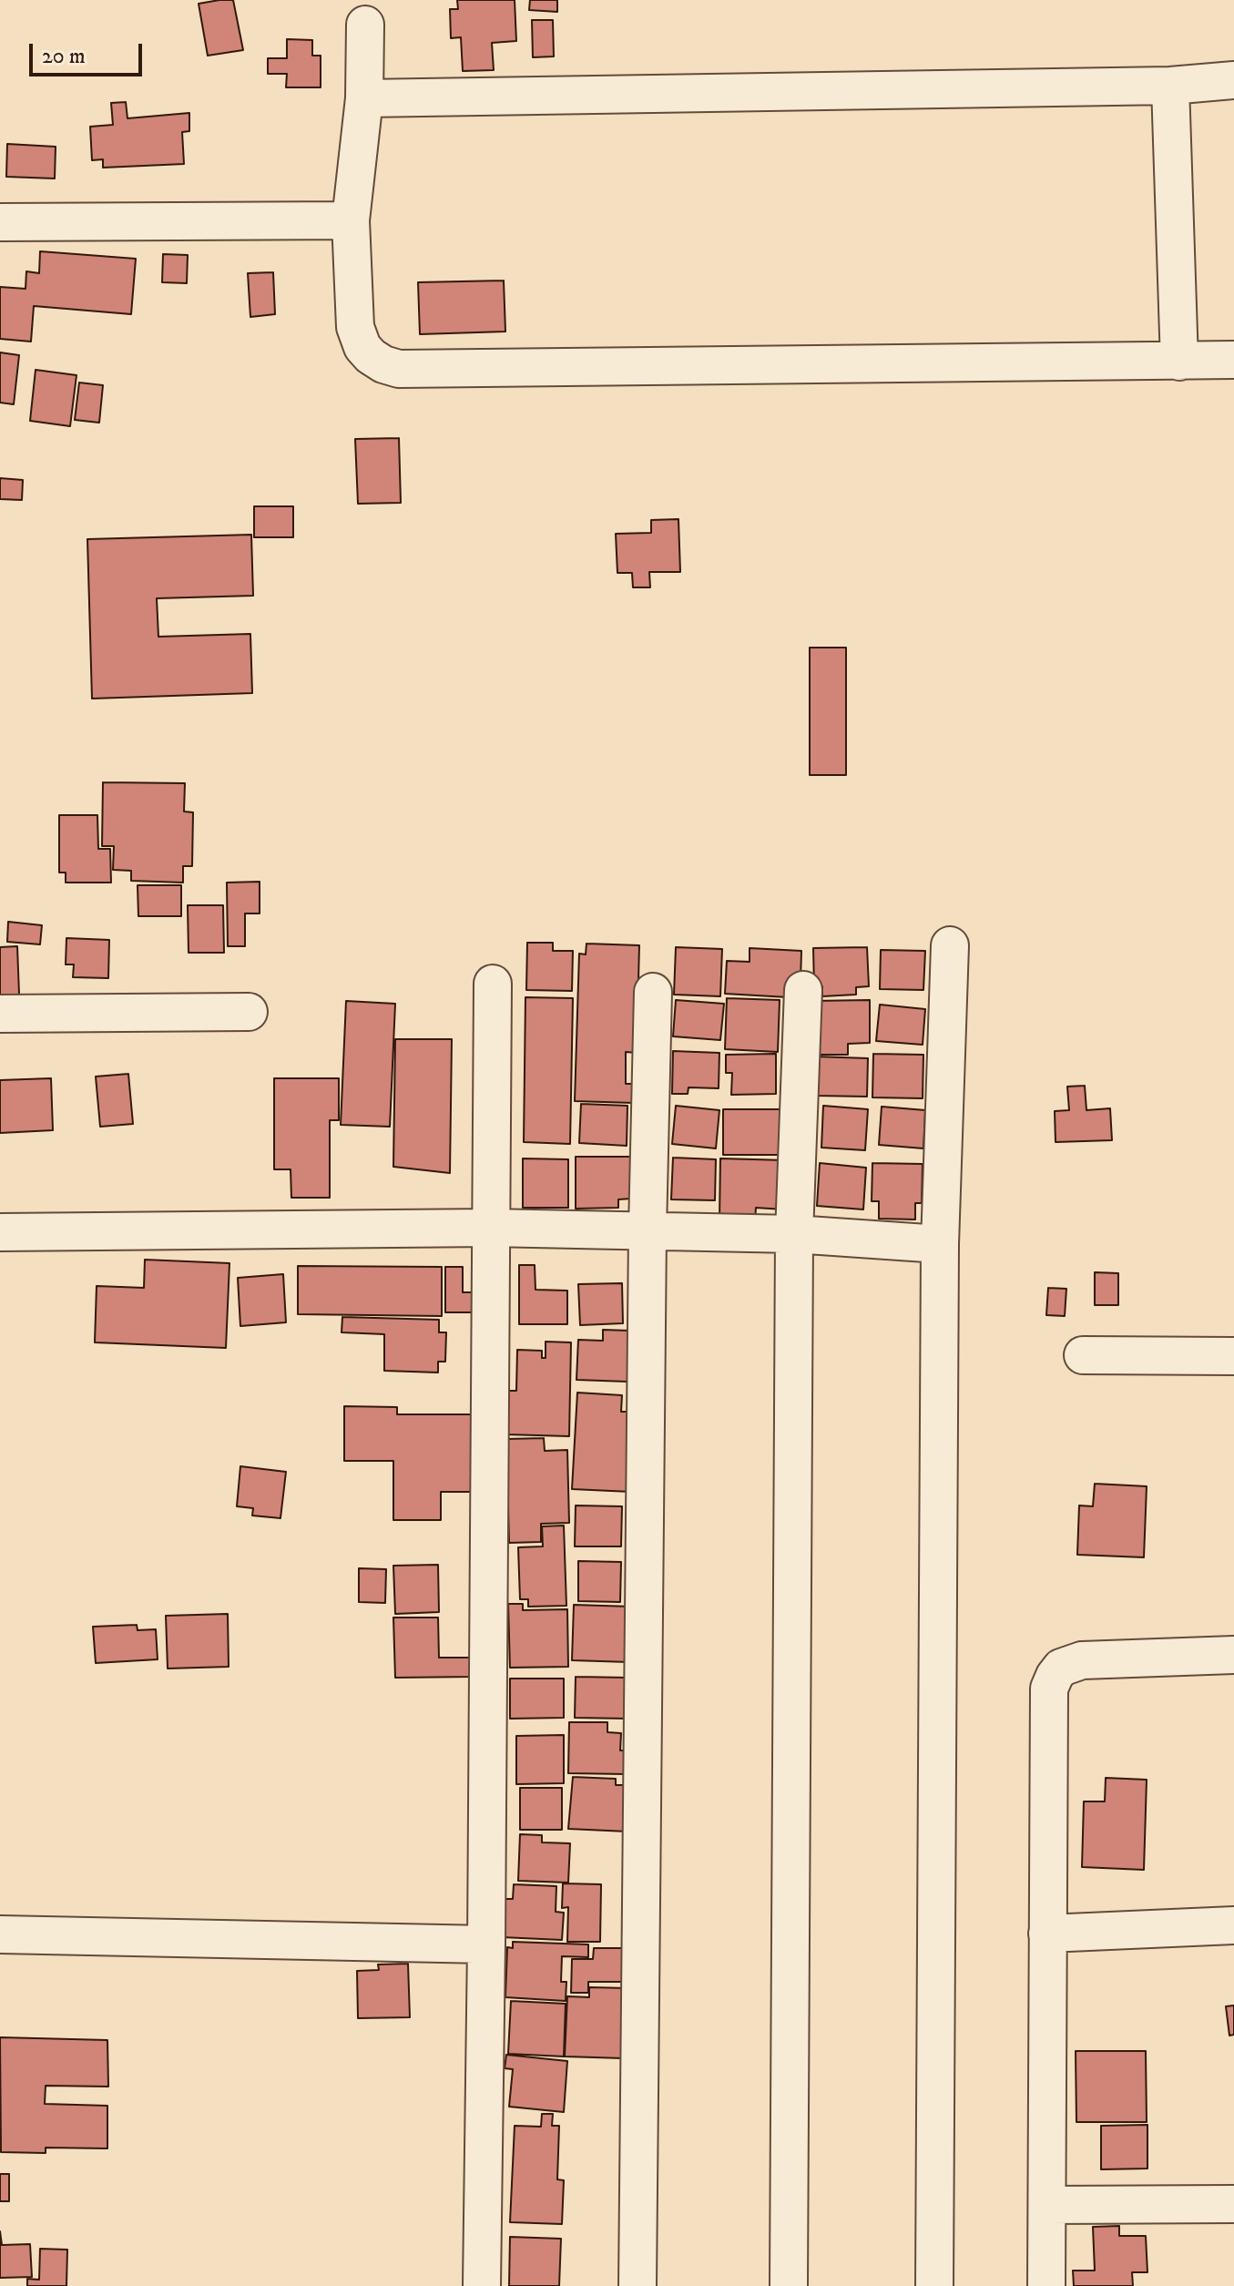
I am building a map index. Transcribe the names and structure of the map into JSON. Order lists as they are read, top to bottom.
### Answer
{
  "scale_bar": "20 m"
}
